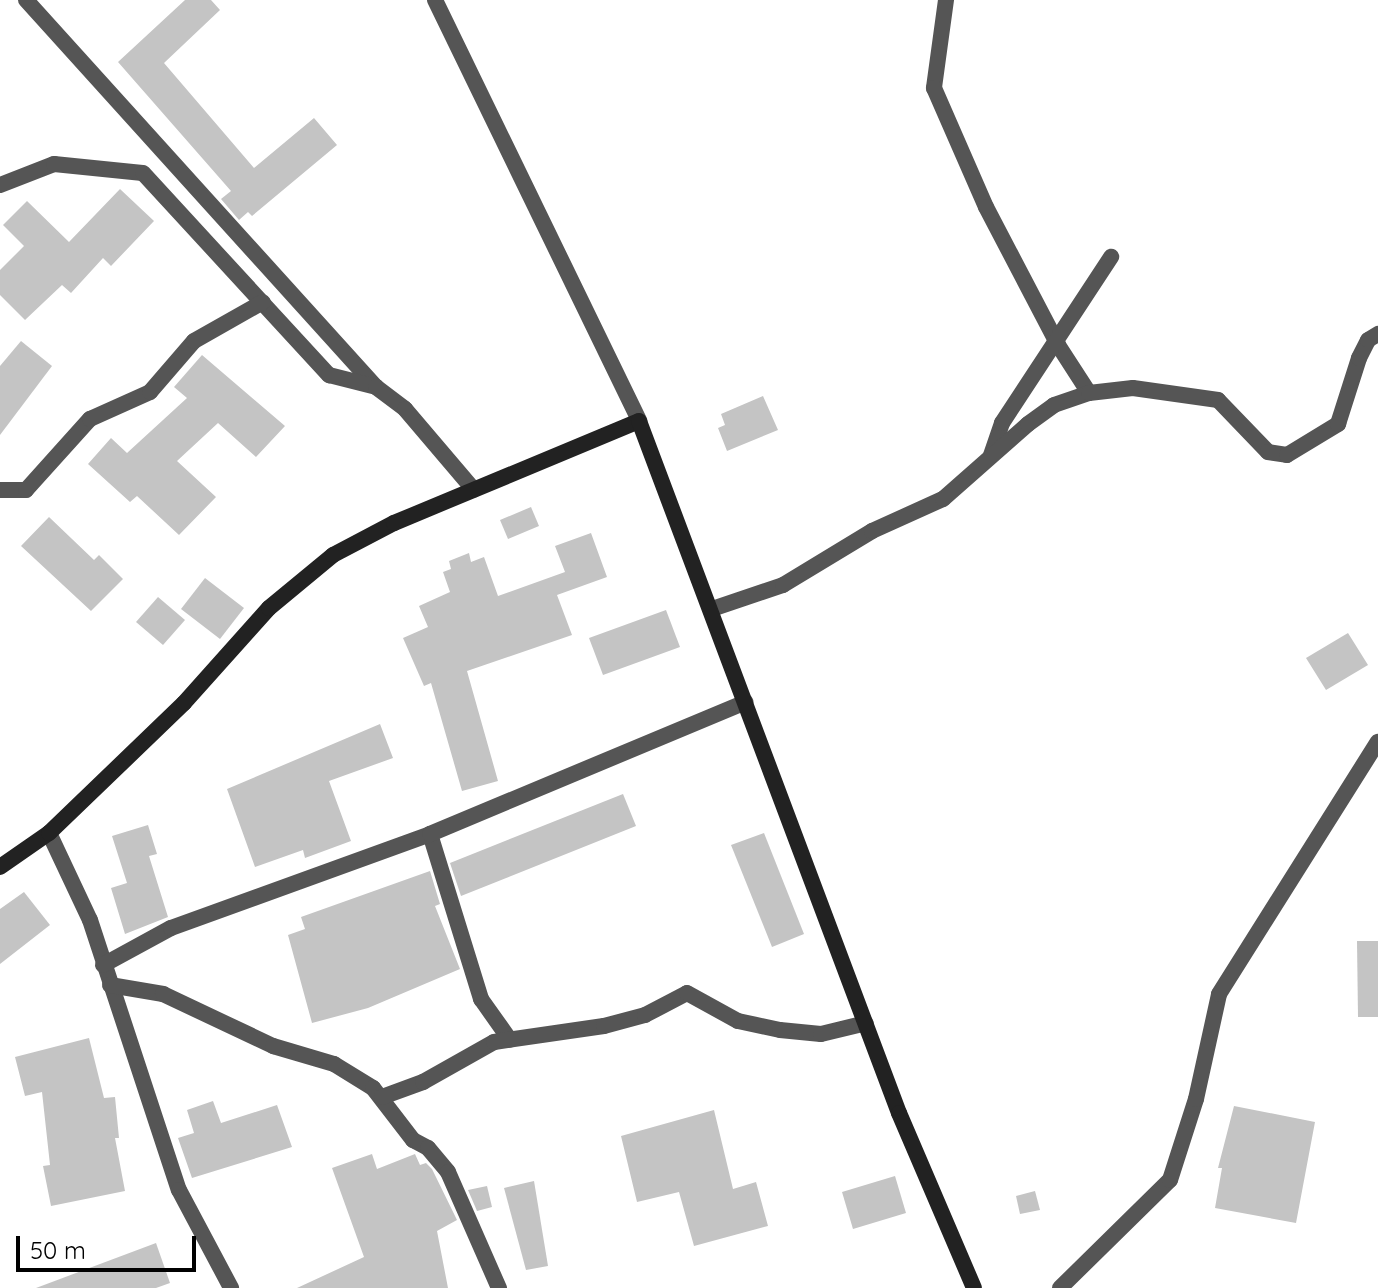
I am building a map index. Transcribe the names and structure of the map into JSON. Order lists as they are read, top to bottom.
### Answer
{
  "scale_bar": "50 m"
}
